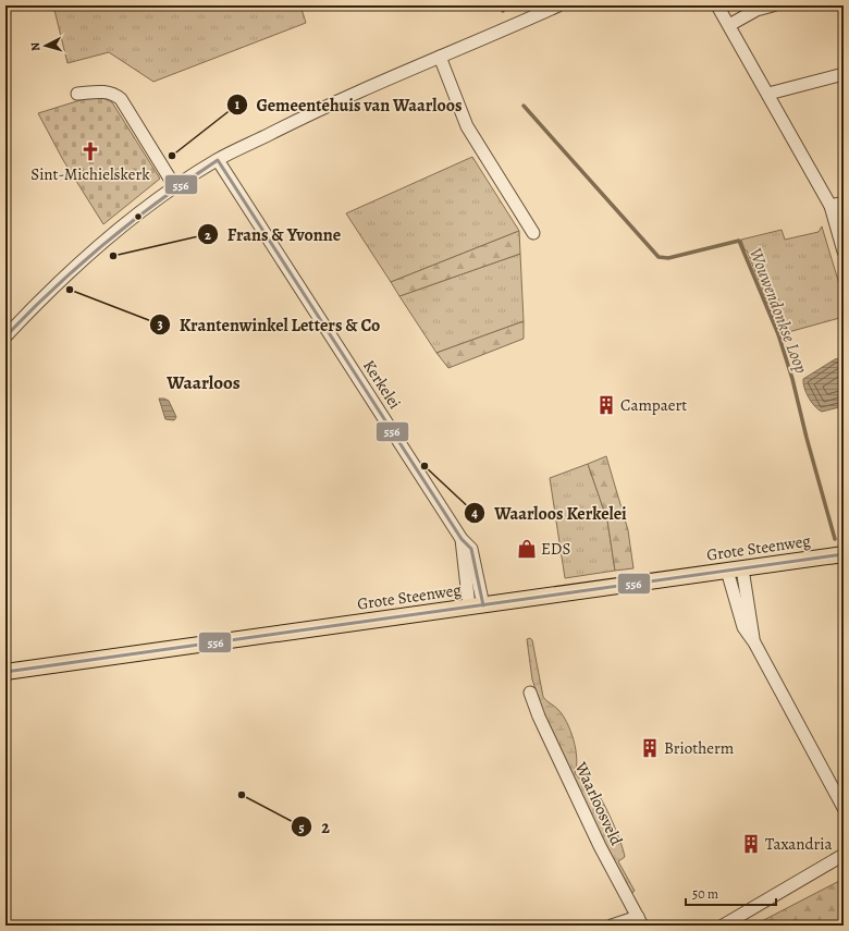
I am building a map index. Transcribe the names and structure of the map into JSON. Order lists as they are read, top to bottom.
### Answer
{
  "streets": {
    "main road": ["Grote Steenweg"],
    "street": ["Kerkelei", "Waarloosveld"]
  },
  "crossings": [
    ["Kerkelei", "Grote Steenweg"]
  ],
  "districts": ["Waarloos"],
  "water": ["Wouwendonkse Loop"],
  "places": {
    "church": ["Sint-Michielskerk"],
    "other": [
      "Gemeentehuis van Waarloos",
      "Frans & Yvonne",
      "Krantenwinkel Letters & Co",
      "Waarloos Kerkelei",
      "2"
    ],
    "building": ["Campaert", "Briotherm", "Taxandria"],
    "shop": ["EDS"]
  },
  "lines": ["transit line 556"],
  "scale_bar": "50 m",
  "north": "left"
}
